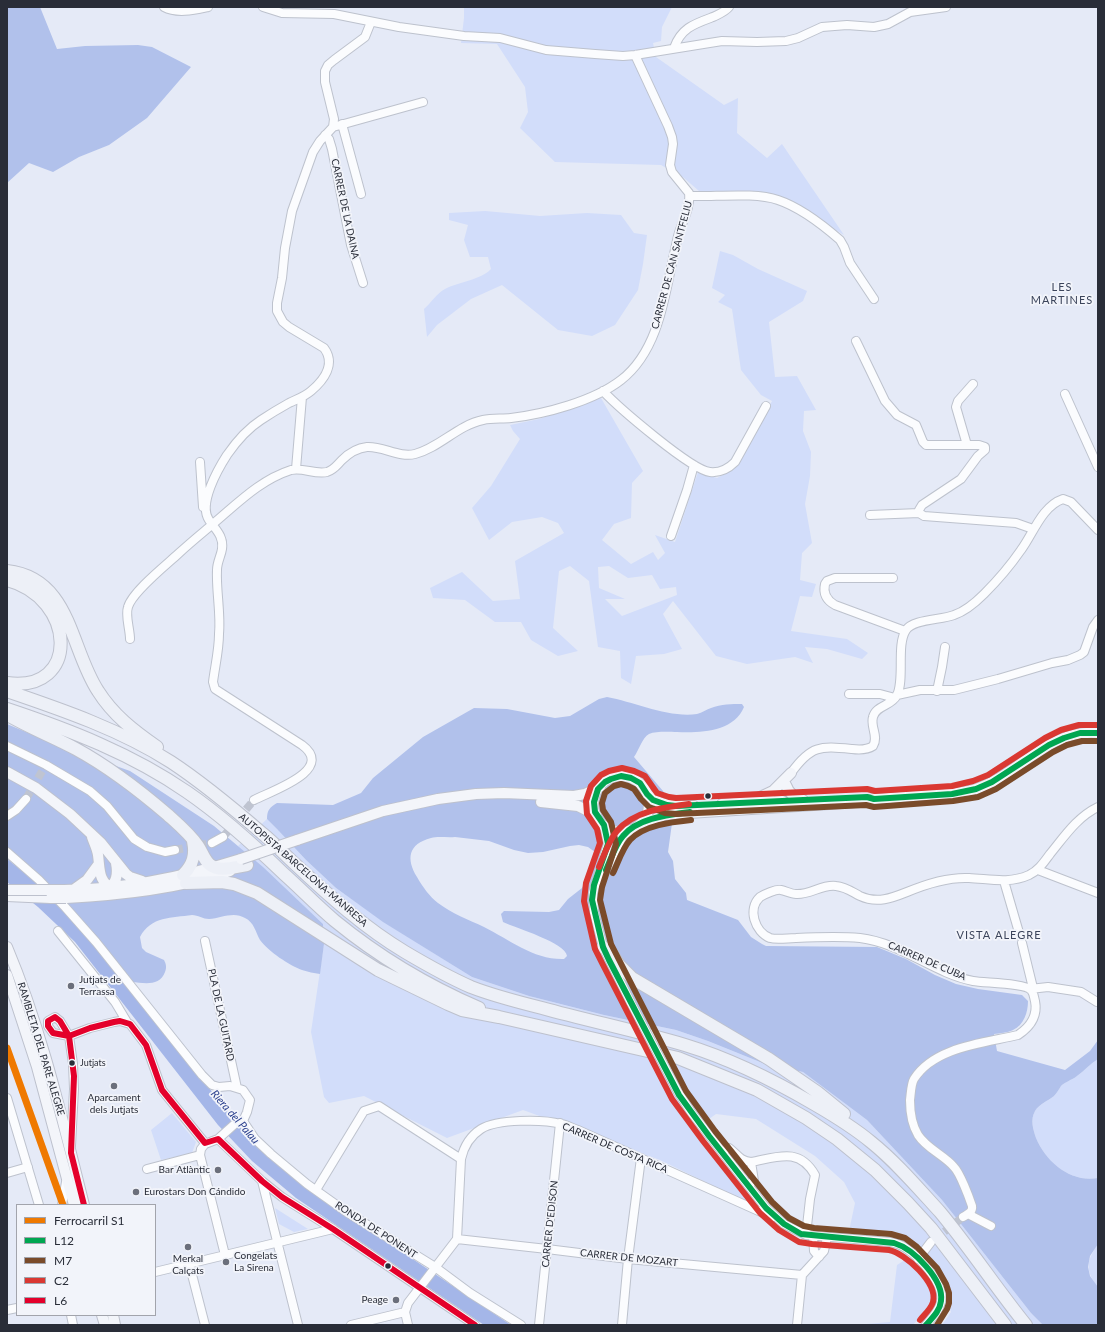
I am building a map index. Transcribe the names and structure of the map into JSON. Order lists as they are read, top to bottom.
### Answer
{
  "streets": {
    "highway": ["AUTOPISTA BARCELONA-MANRESA"],
    "main road": ["RAMBLETA DEL PARE ALEGRE"],
    "street": [
      "CARRER DE LA DAINA",
      "CARRER DE CAN SANTFELIU",
      "CARRER DE CUBA",
      "PLA DE LA GUITARD",
      "CARRER DE COSTA RICA",
      "CARRER D'EDISON",
      "RONDA DE PONENT",
      "CARRER DE MOZART"
    ]
  },
  "crossings": [
    ["CARRER DE COSTA RICA", "CARRER D'EDISON"],
    ["CARRER DE COSTA RICA", "CARRER DE MOZART"],
    ["CARRER D'EDISON", "CARRER DE MOZART"]
  ],
  "districts": ["LES MARTINES", "VISTA ALEGRE"],
  "water": ["Riera del Palau"],
  "places": [
    "Jutjats de Terrassa",
    "Jutjats",
    "Aparcament dels Jutjats",
    "Bar Atlàntic",
    "Eurostars Don Cándido",
    "Merkal Calçats",
    "Congelats La Sirena",
    "Peage"
  ],
  "lines": [
    "transit line C2",
    "transit line L12",
    "transit line M7",
    "transit line L6",
    "rail line S1"
  ],
  "legend": [
    "Ferrocarril S1",
    "L12",
    "M7",
    "C2",
    "L6"
  ]
}
